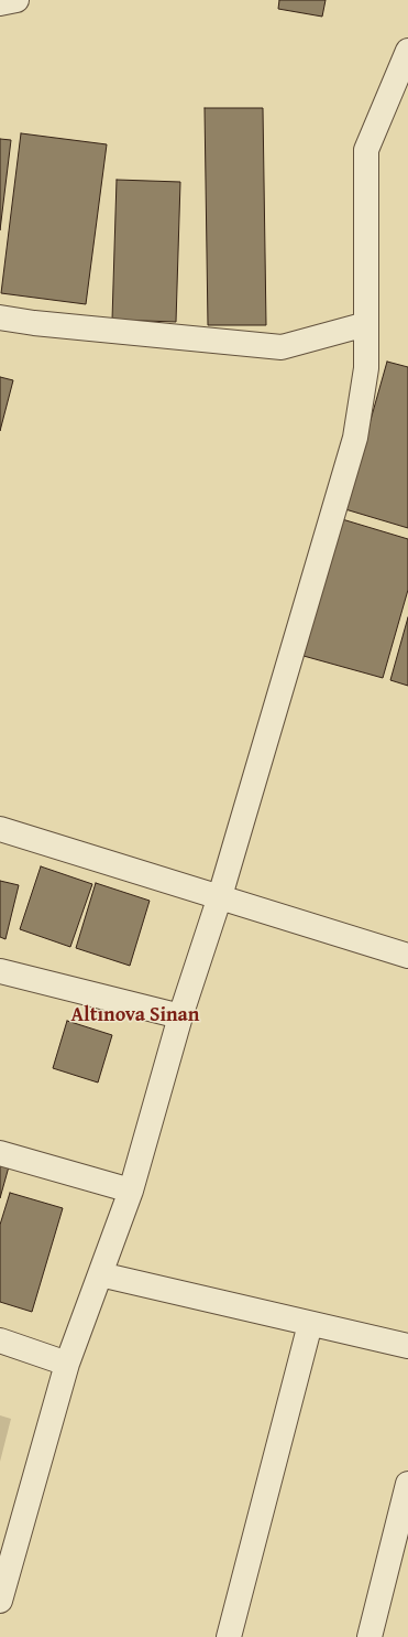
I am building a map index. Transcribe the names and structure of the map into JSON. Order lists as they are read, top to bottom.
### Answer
{
  "districts": ["Altınova Sinan"]
}
